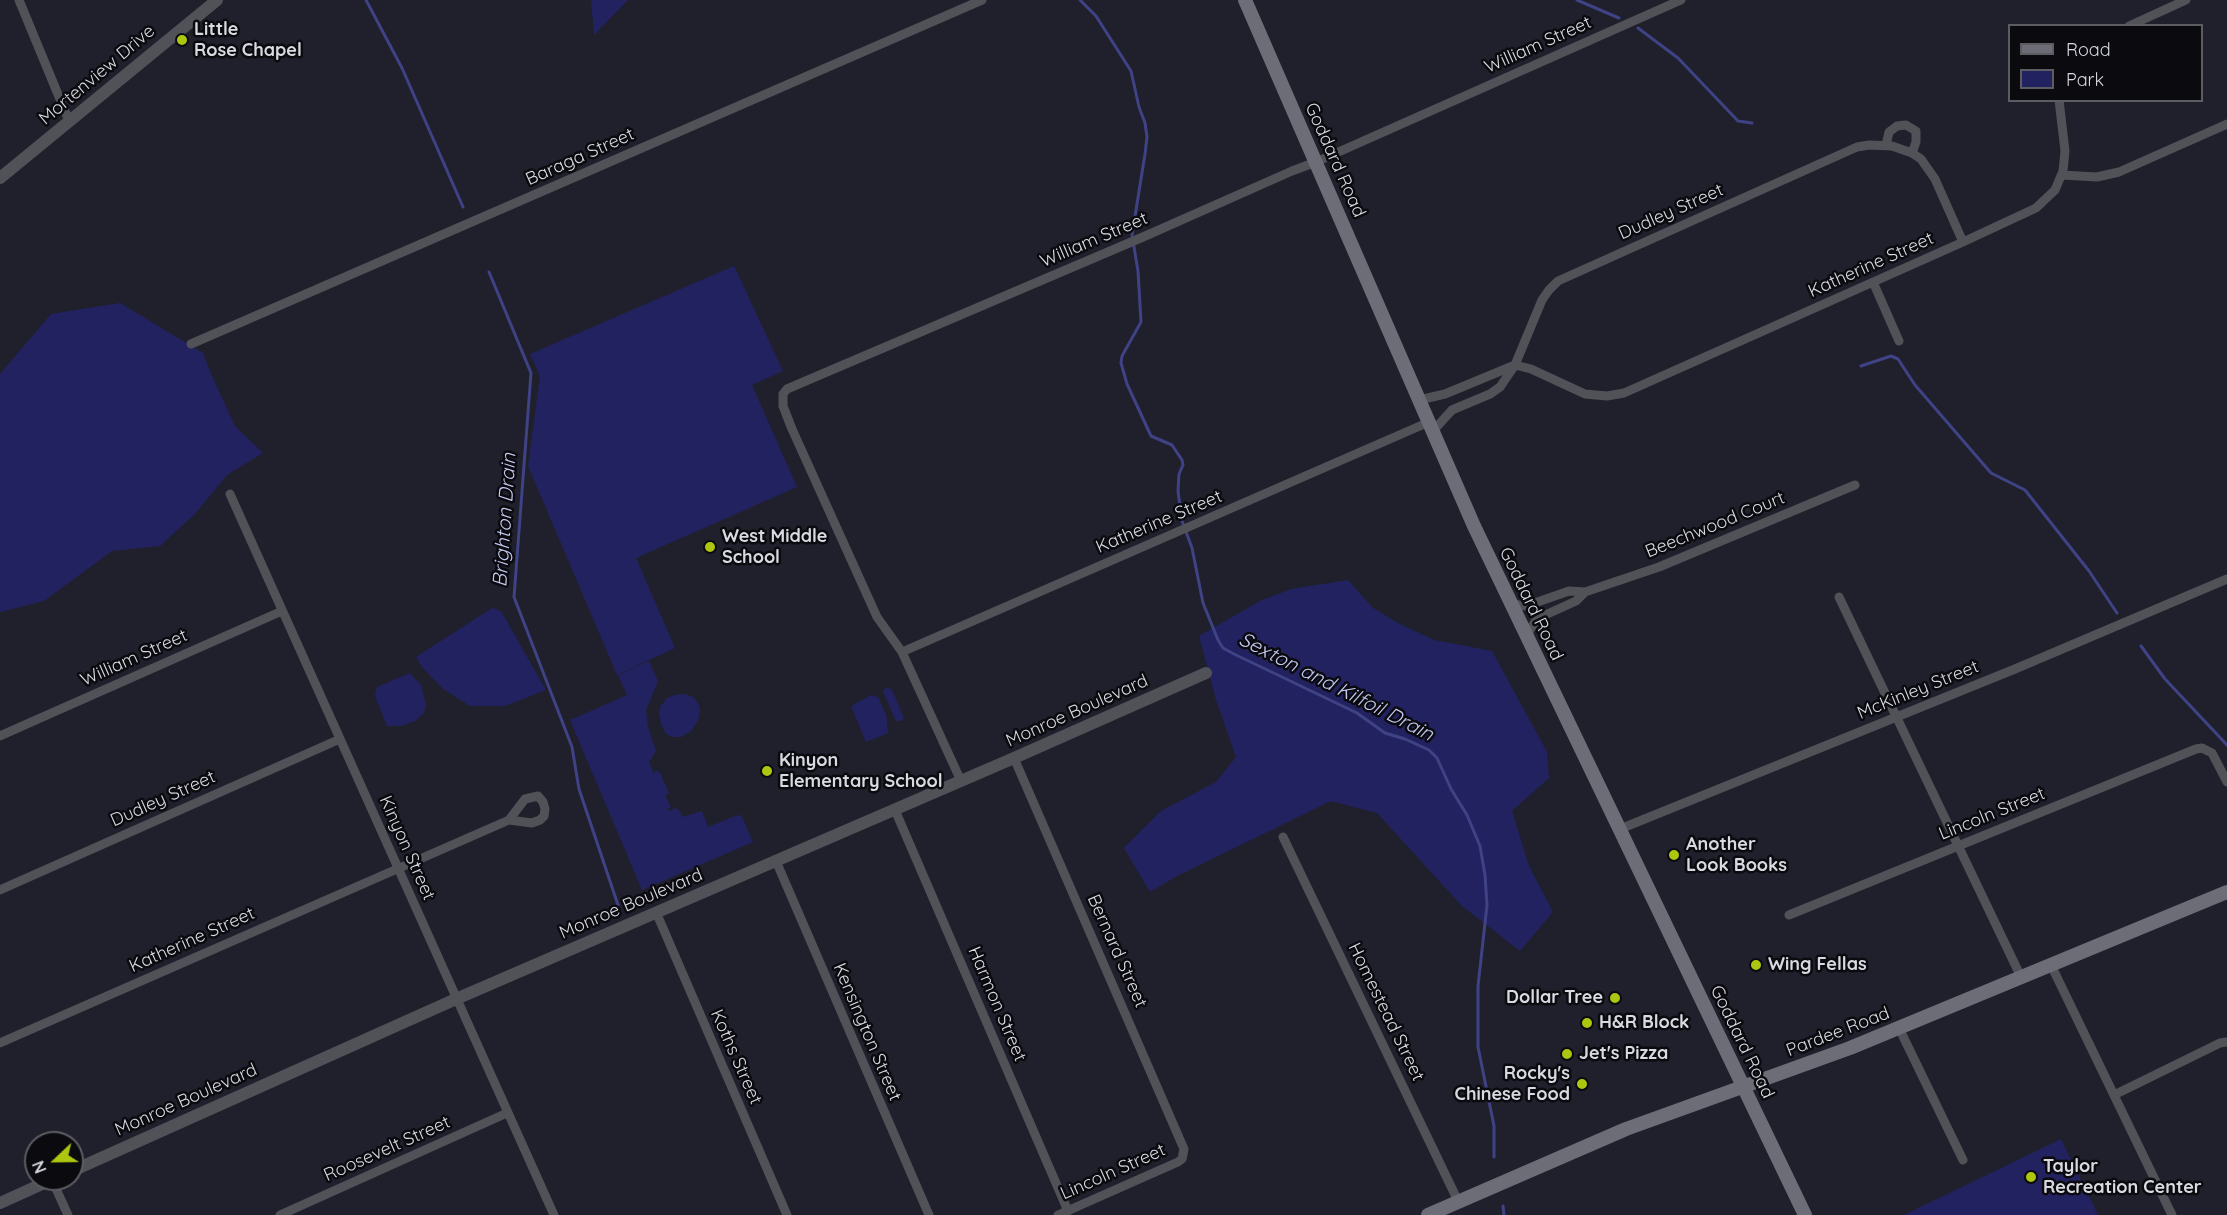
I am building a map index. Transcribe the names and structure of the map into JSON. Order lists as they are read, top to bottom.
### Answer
{
  "streets": {
    "main road": ["Goddard Road", "Pardee Road"],
    "street": [
      "William Street",
      "Mortenview Drive",
      "Baraga Street",
      "Dudley Street",
      "Katherine Street",
      "Beechwood Court",
      "McKinley Street",
      "Monroe Boulevard",
      "Lincoln Street",
      "Kinyon Street",
      "Bernard Street",
      "Harmon Street",
      "Homestead Street",
      "Kensington Street",
      "Koths Street",
      "Roosevelt Street"
    ]
  },
  "crossings": [
    ["William Street", "Goddard Road"],
    ["William Street", "Katherine Street"],
    ["William Street", "Kinyon Street"],
    ["Goddard Road", "Katherine Street"],
    ["Goddard Road", "Beechwood Court"],
    ["Goddard Road", "McKinley Street"],
    ["Goddard Road", "Pardee Road"],
    ["Dudley Street", "Katherine Street"],
    ["Dudley Street", "Kinyon Street"],
    ["Katherine Street", "Kinyon Street"],
    ["Monroe Boulevard", "Kinyon Street"],
    ["Monroe Boulevard", "Bernard Street"],
    ["Monroe Boulevard", "Harmon Street"],
    ["Monroe Boulevard", "Kensington Street"],
    ["Monroe Boulevard", "Koths Street"],
    ["Lincoln Street", "Bernard Street"],
    ["Lincoln Street", "Harmon Street"],
    ["Kinyon Street", "Roosevelt Street"],
    ["Homestead Street", "Pardee Road"]
  ],
  "water": ["Brighton Drain", "Sexton and Kilfoil Drain"],
  "places": [
    "Little Rose Chapel",
    "West Middle School",
    "Kinyon Elementary School",
    "Another Look Books",
    "Wing Fellas",
    "Dollar Tree",
    "H&R Block",
    "Jet's Pizza",
    "Rocky's Chinese Food",
    "Taylor Recreation Center"
  ],
  "legend": ["Road", "Park"],
  "north": "left"
}
